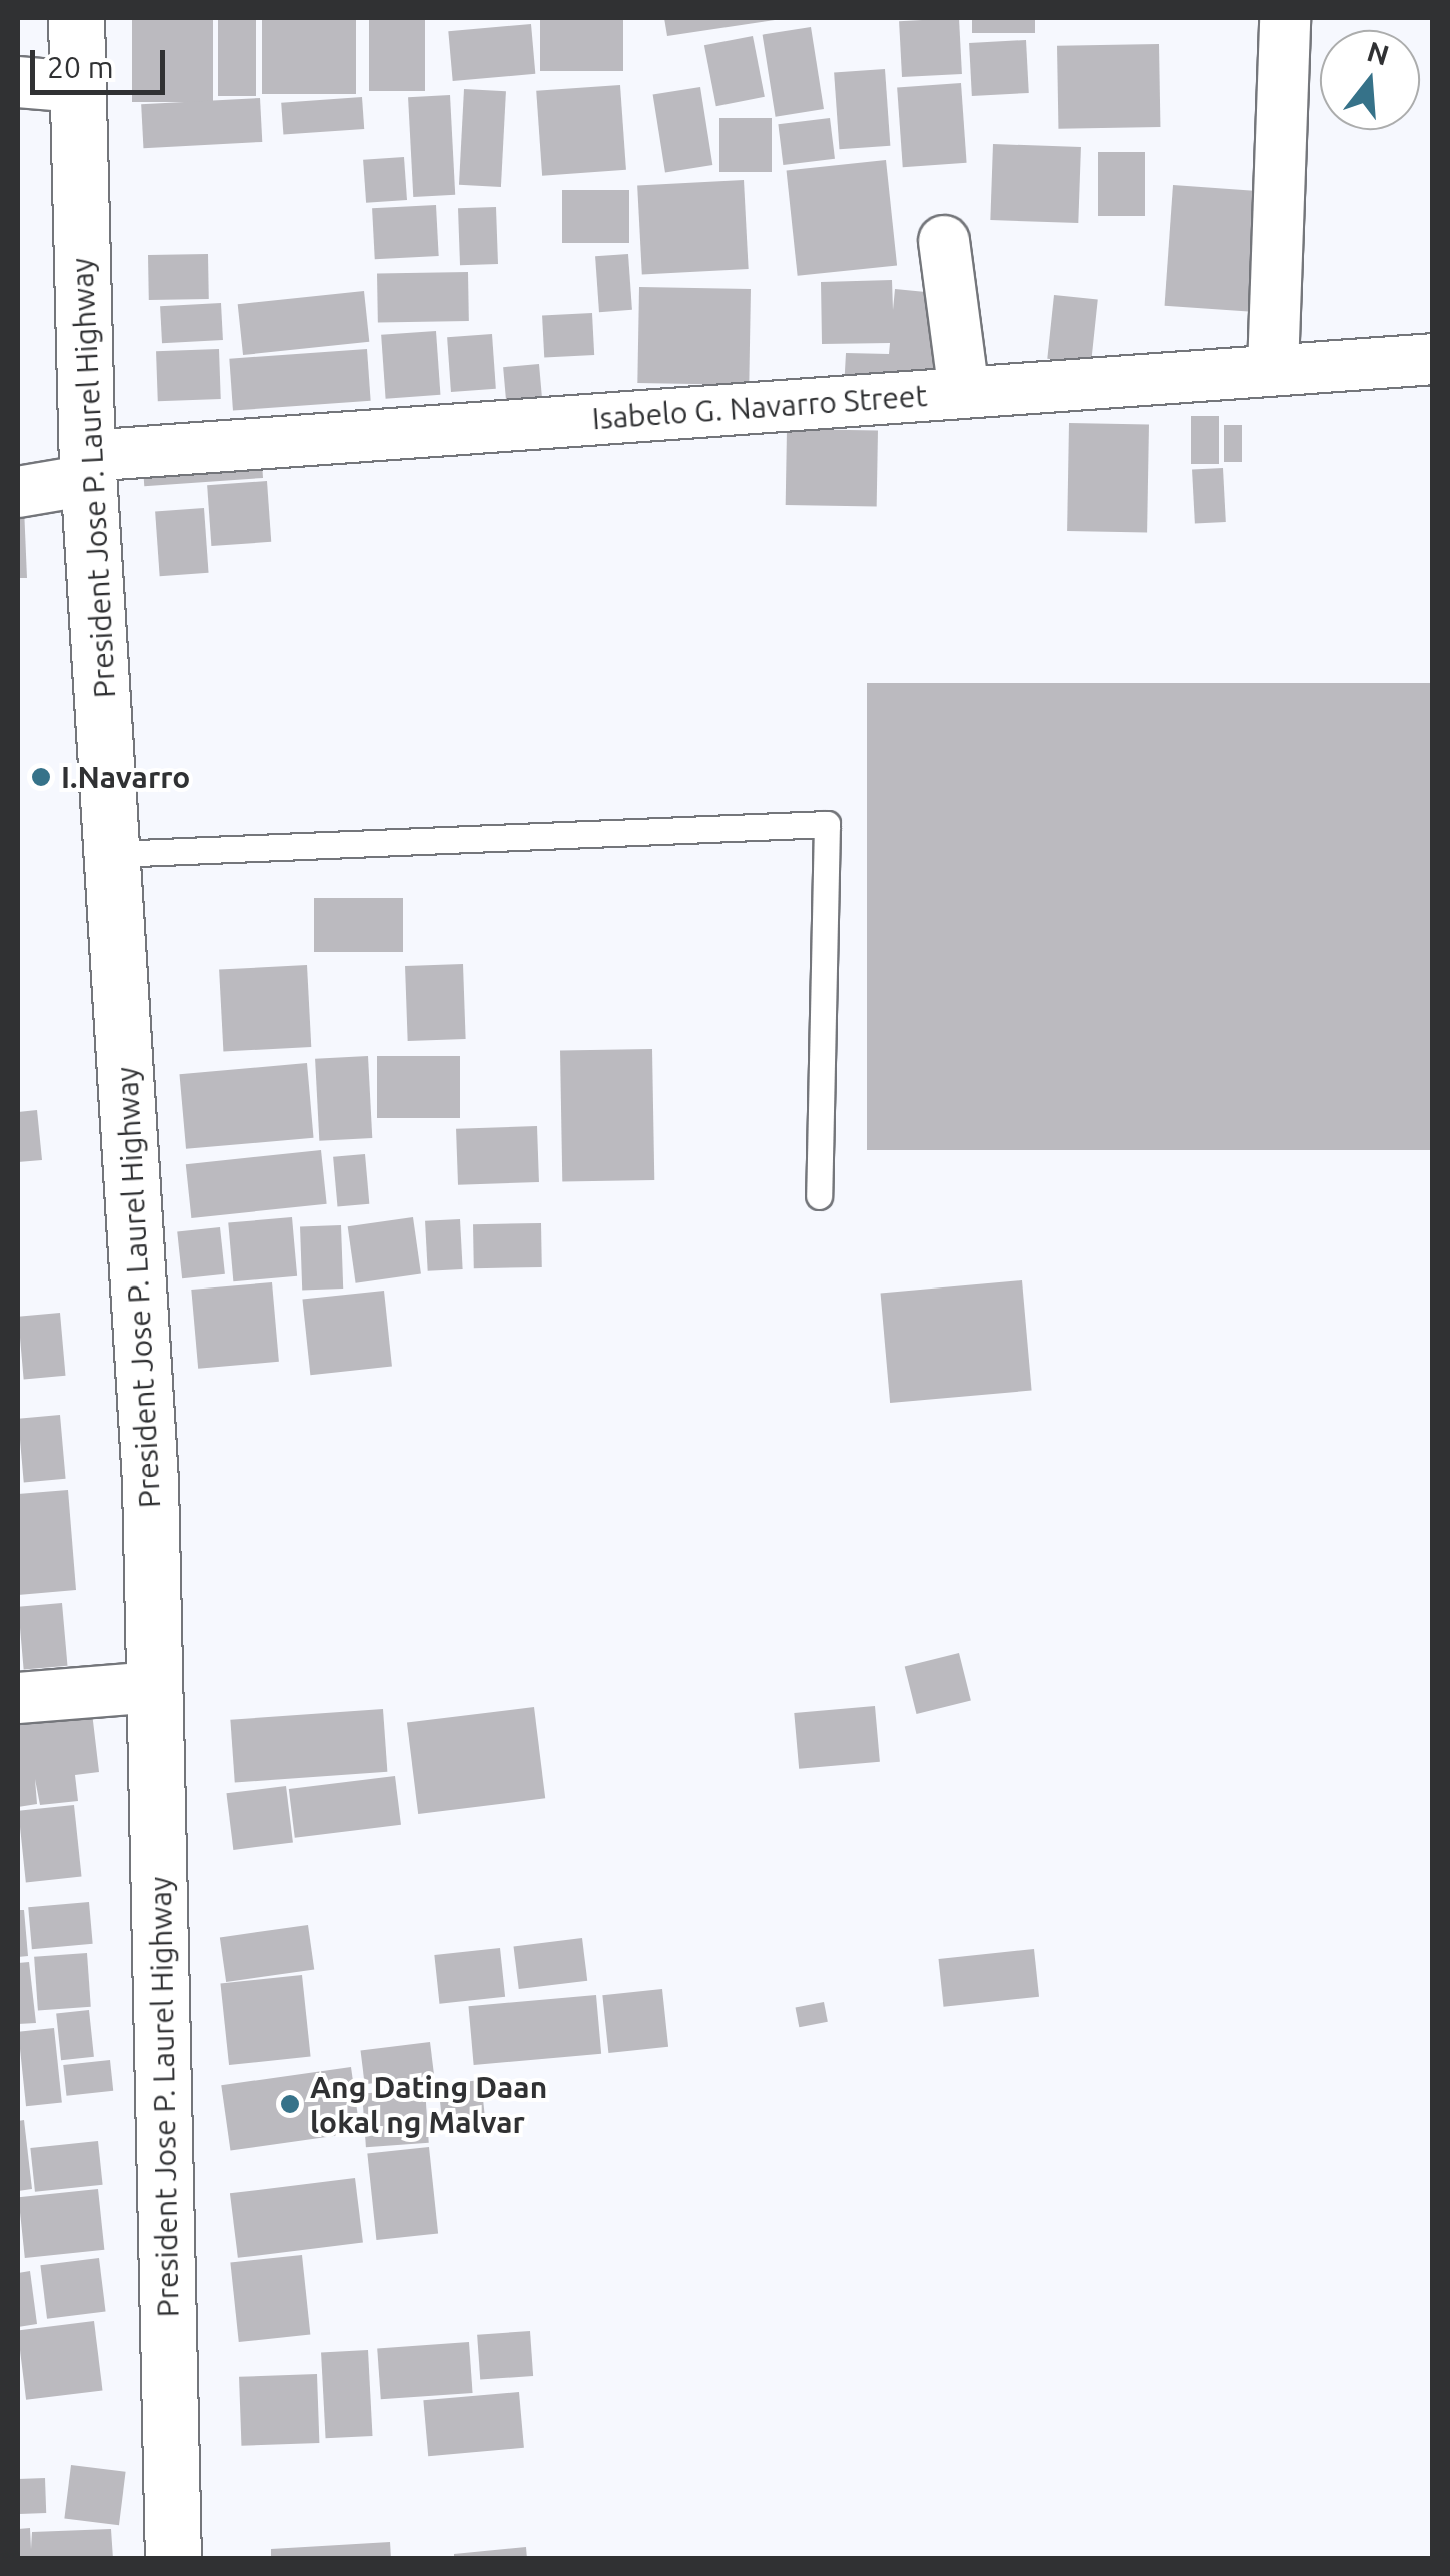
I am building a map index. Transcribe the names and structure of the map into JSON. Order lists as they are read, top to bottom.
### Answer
{
  "streets": {
    "highway": ["President Jose P. Laurel Highway"],
    "street": ["Isabelo G. Navarro Street"]
  },
  "crossings": [
    ["Isabelo G. Navarro Street", "President Jose P. Laurel Highway"]
  ],
  "places": ["I.Navarro", "Ang Dating Daan lokal ng Malvar"],
  "scale_bar": "20 m",
  "north": "top"
}
